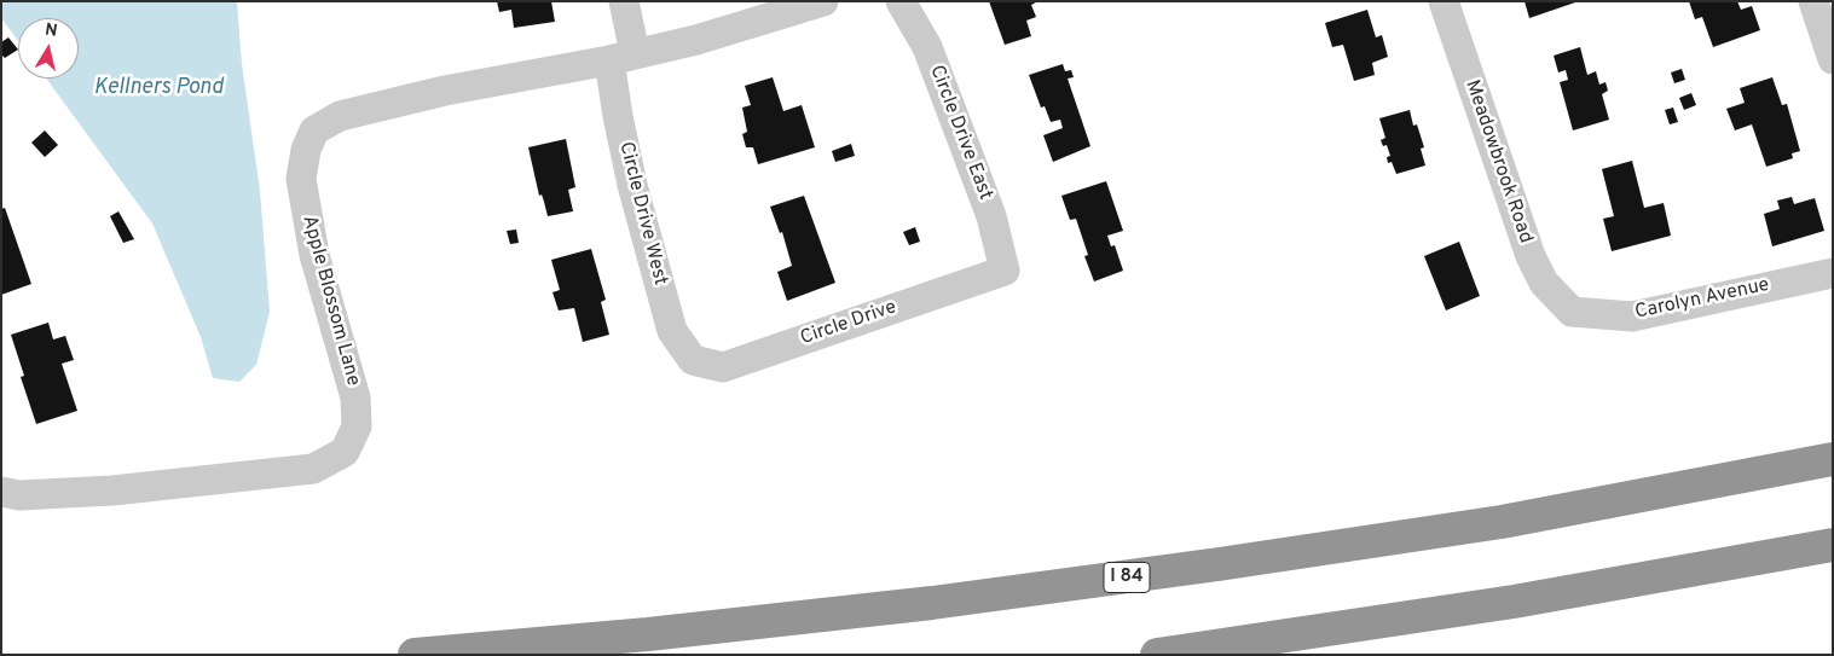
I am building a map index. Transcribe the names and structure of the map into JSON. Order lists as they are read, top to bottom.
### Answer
{
  "streets": {
    "highway": ["I 84"],
    "street": [
      "Circle Drive East",
      "Meadowbrook Road",
      "Circle Drive West",
      "Carolyn Avenue",
      "Apple Blossom Lane",
      "Circle Drive"
    ]
  },
  "crossings": [
    ["Circle Drive East", "Circle Drive"],
    ["Meadowbrook Road", "Carolyn Avenue"],
    ["Circle Drive West", "Apple Blossom Lane"],
    ["Circle Drive West", "Circle Drive"]
  ],
  "water": ["Kellners Pond"],
  "north": "top"
}
